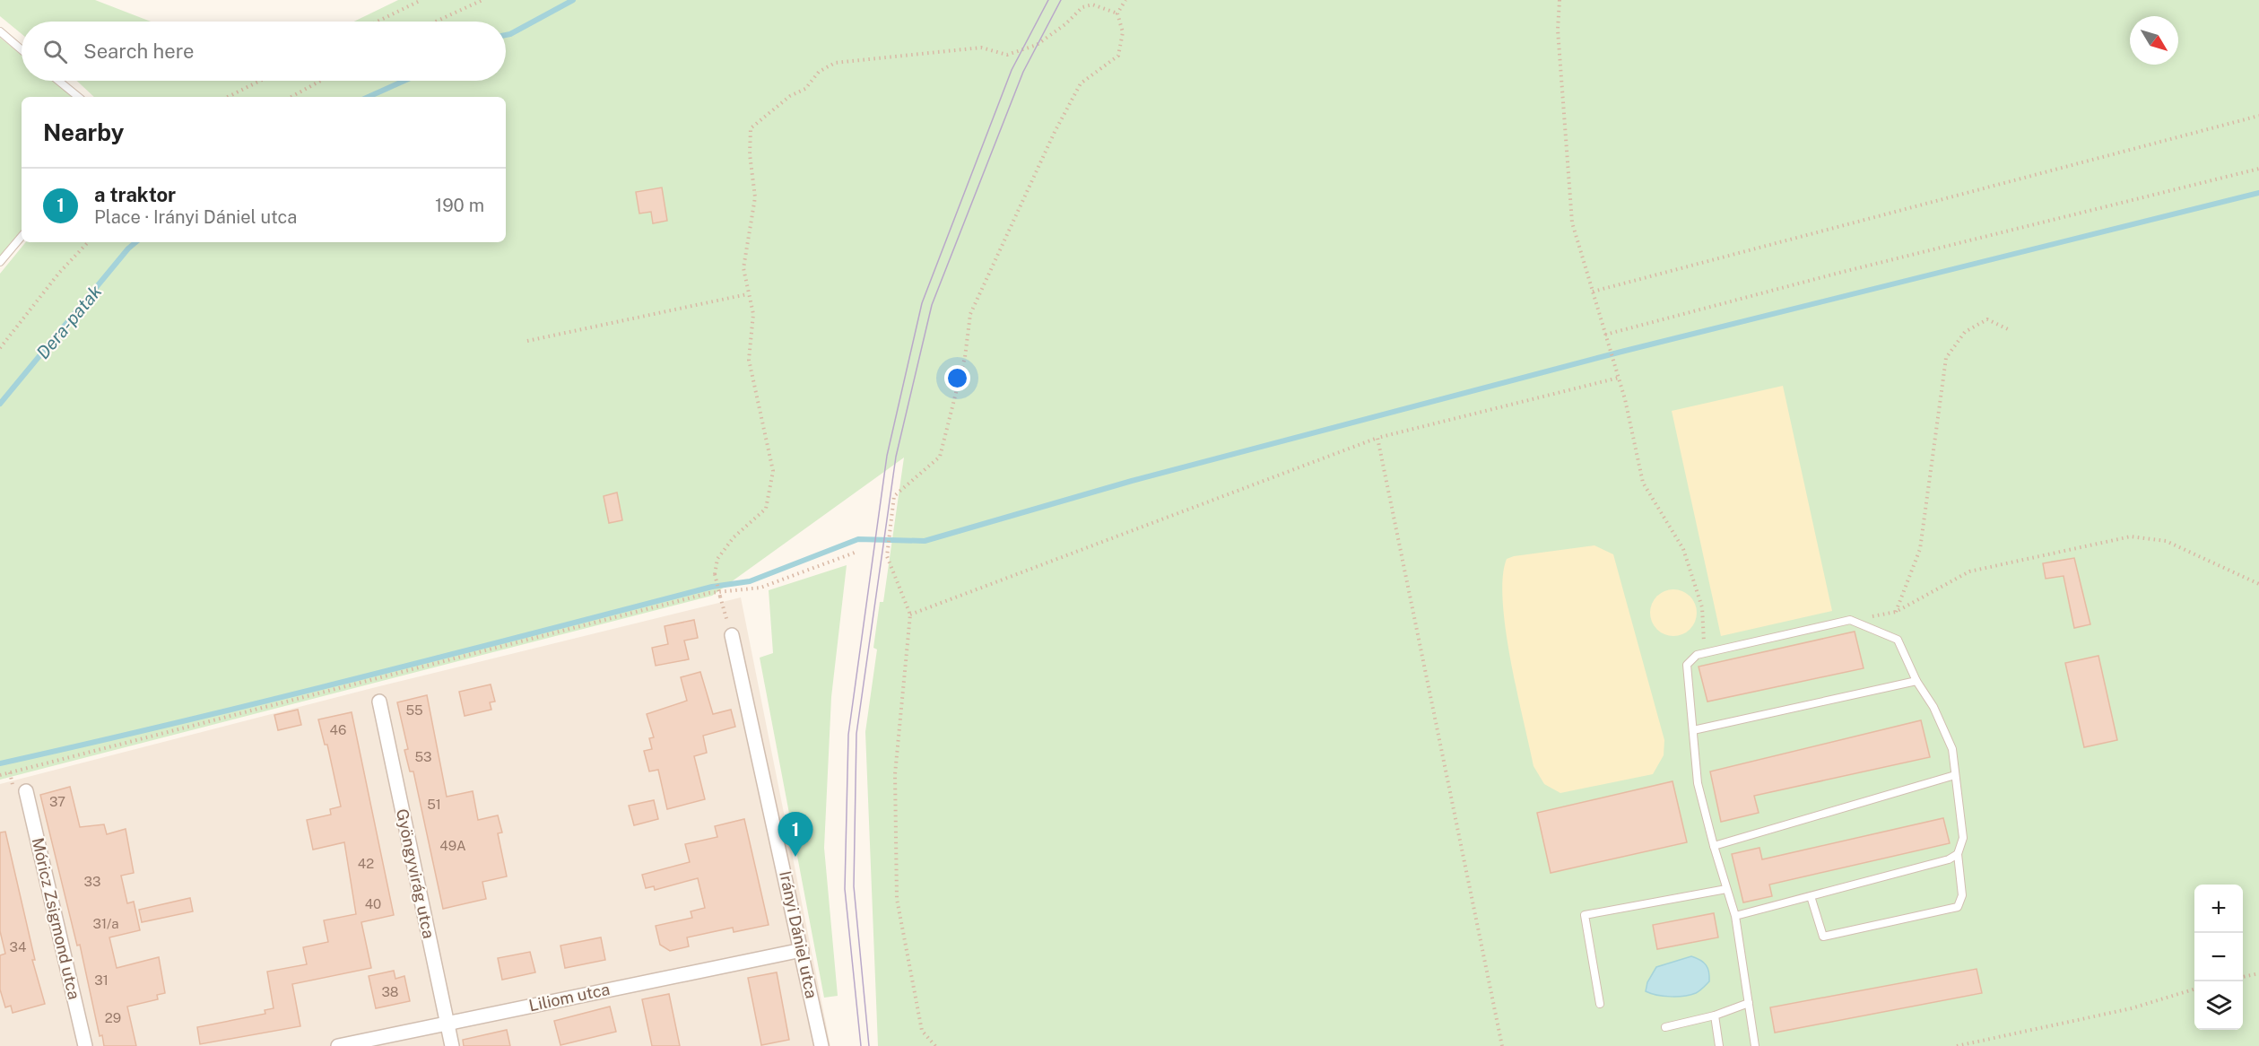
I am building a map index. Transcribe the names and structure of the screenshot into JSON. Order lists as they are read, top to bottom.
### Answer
{
  "streets": {
    "street": [
      "Gyöngyvirág utca",
      "Móricz Zsigmond utca",
      "Irányi Dániel utca",
      "Liliom utca"
    ]
  },
  "crossings": [
    ["Gyöngyvirág utca", "Liliom utca"],
    ["Irányi Dániel utca", "Liliom utca"]
  ],
  "water": ["Dera-patak"],
  "house_numbers": [
    "55",
    "46",
    "53",
    "37",
    "51",
    "49A",
    "42",
    "33",
    "40",
    "31/a",
    "34",
    "31",
    "38",
    "29"
  ],
  "north": "bottom right",
  "page": {
    "search": "Search here",
    "heading": "Nearby",
    "list": [
      {
        "mark": "1",
        "name": "a traktor",
        "note": "Place · Irányi Dániel utca",
        "value": "190 m"
      }
    ],
    "pins": "1",
    "map_buttons": ["+", "−"]
  }
}
